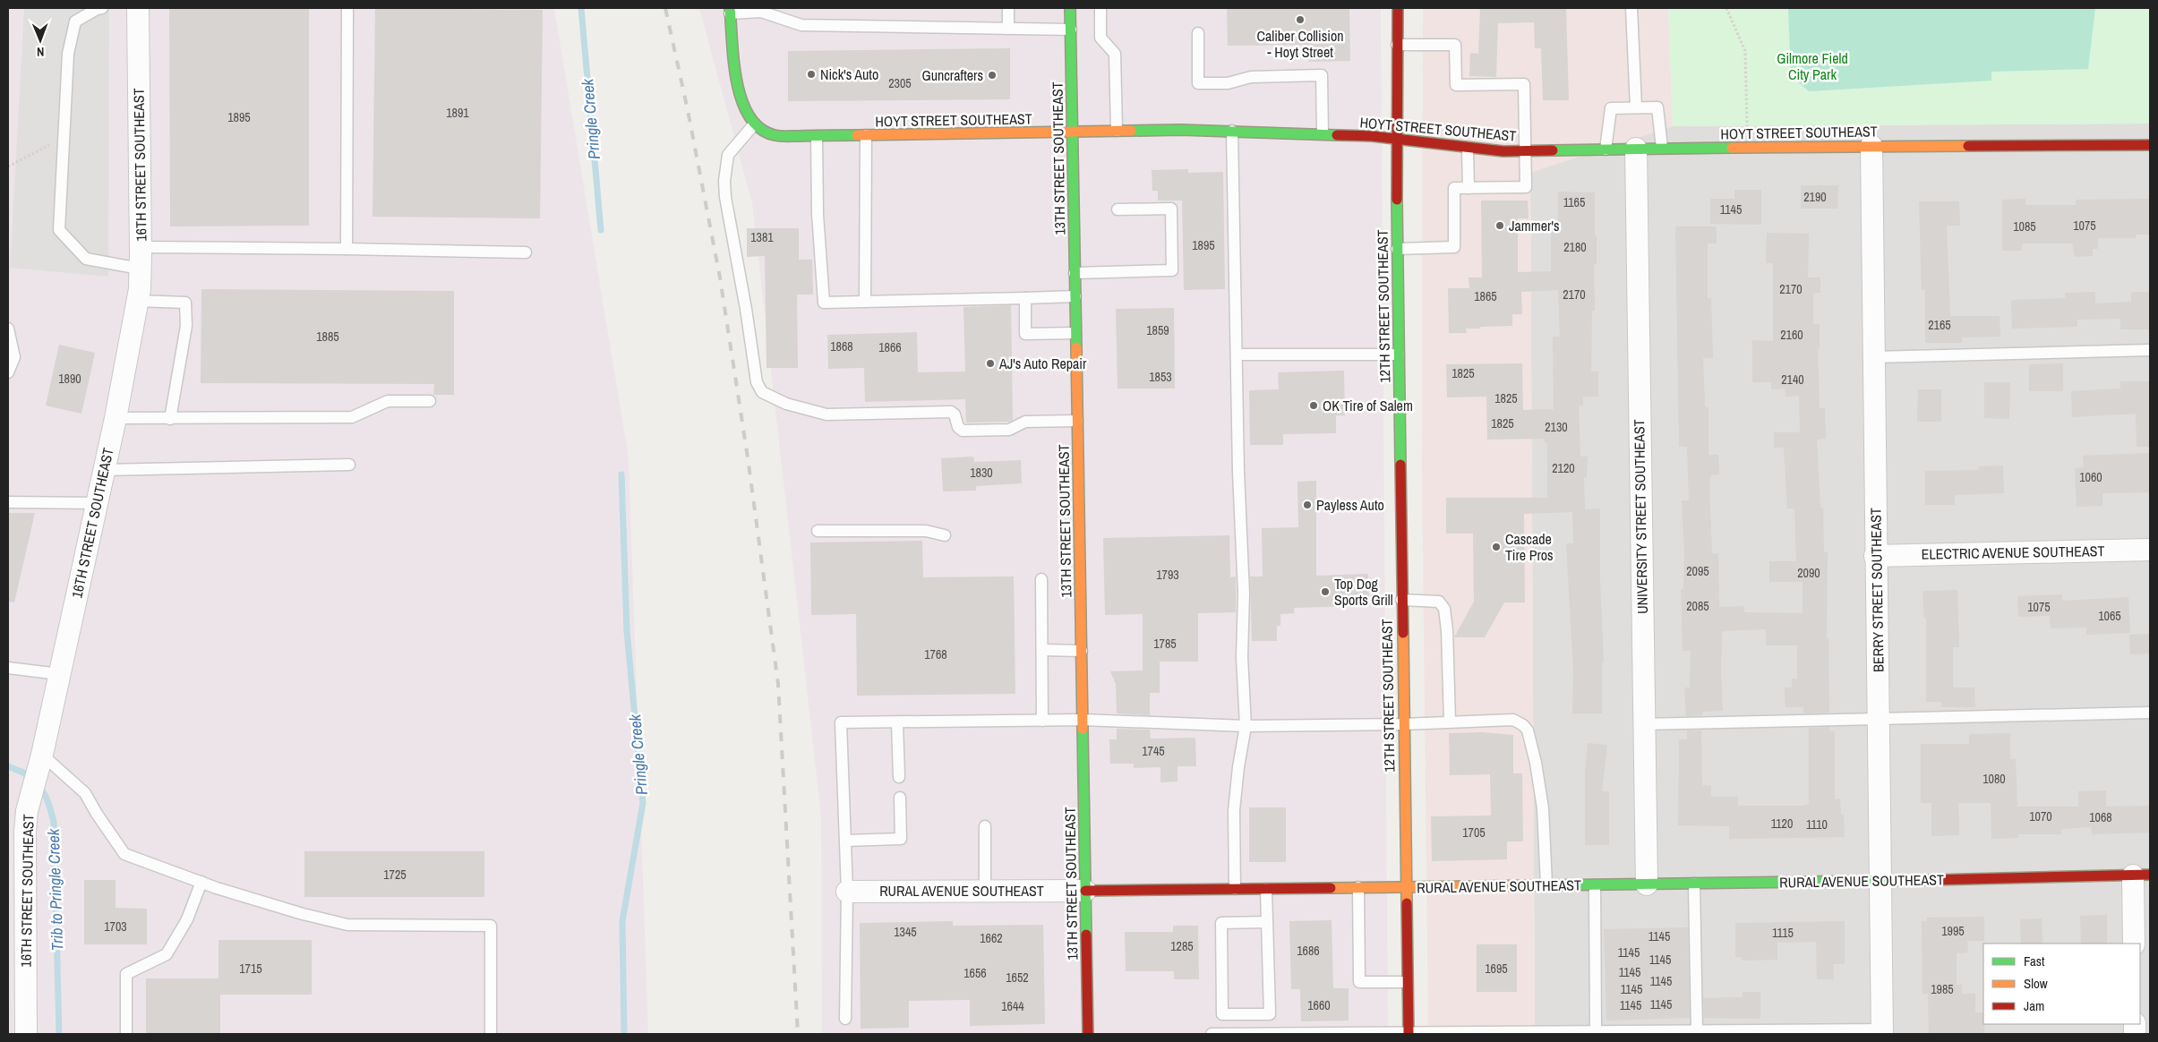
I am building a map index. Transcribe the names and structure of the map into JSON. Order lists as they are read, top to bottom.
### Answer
{
  "streets": {
    "street": [
      "HOYT STREET SOUTHEAST",
      "13TH STREET SOUTHEAST",
      "16TH STREET SOUTHEAST",
      "12TH STREET SOUTHEAST",
      "UNIVERSITY STREET SOUTHEAST",
      "ELECTRIC AVENUE SOUTHEAST",
      "BERRY STREET SOUTHEAST",
      "RURAL AVENUE SOUTHEAST"
    ]
  },
  "crossings": [
    ["HOYT STREET SOUTHEAST", "13TH STREET SOUTHEAST"],
    ["HOYT STREET SOUTHEAST", "12TH STREET SOUTHEAST"],
    ["HOYT STREET SOUTHEAST", "UNIVERSITY STREET SOUTHEAST"],
    ["HOYT STREET SOUTHEAST", "BERRY STREET SOUTHEAST"],
    ["13TH STREET SOUTHEAST", "RURAL AVENUE SOUTHEAST"],
    ["12TH STREET SOUTHEAST", "RURAL AVENUE SOUTHEAST"],
    ["UNIVERSITY STREET SOUTHEAST", "RURAL AVENUE SOUTHEAST"],
    ["ELECTRIC AVENUE SOUTHEAST", "BERRY STREET SOUTHEAST"],
    ["BERRY STREET SOUTHEAST", "RURAL AVENUE SOUTHEAST"]
  ],
  "water": ["Pringle Creek", "Trib to Pringle Creek"],
  "parks": ["Gilmore Field City Park"],
  "places": [
    "Caliber Collision - Hoyt Street",
    "Nick's Auto",
    "Guncrafters",
    "Jammer's",
    "AJ's Auto Repair",
    "OK Tire of Salem",
    "Payless Auto",
    "Cascade Tire Pros",
    "Top Dog Sports Grill"
  ],
  "house_numbers": [
    "2305",
    "1891",
    "1895",
    "2190",
    "1165",
    "1145",
    "1075",
    "1085",
    "1381",
    "1895",
    "2180",
    "2170",
    "2170",
    "1865",
    "2165",
    "1859",
    "2160",
    "1885",
    "1868",
    "1866",
    "1825",
    "1853",
    "1890",
    "2140",
    "1825",
    "1825",
    "2130",
    "2120",
    "1830",
    "1060",
    "2095",
    "2090",
    "1793",
    "2085",
    "1075",
    "1065",
    "1785",
    "1768",
    "1745",
    "1080",
    "1070",
    "1068",
    "1120",
    "1110",
    "1705",
    "1725",
    "1703",
    "1995",
    "1345",
    "1115",
    "1145",
    "1662",
    "1285",
    "1686",
    "1145",
    "1145",
    "1715",
    "1695",
    "1145",
    "1656",
    "1652",
    "1145",
    "1145",
    "1985",
    "1145",
    "1660",
    "1145",
    "1644"
  ],
  "legend": ["Fast", "Slow", "Jam"],
  "north": "bottom"
}
